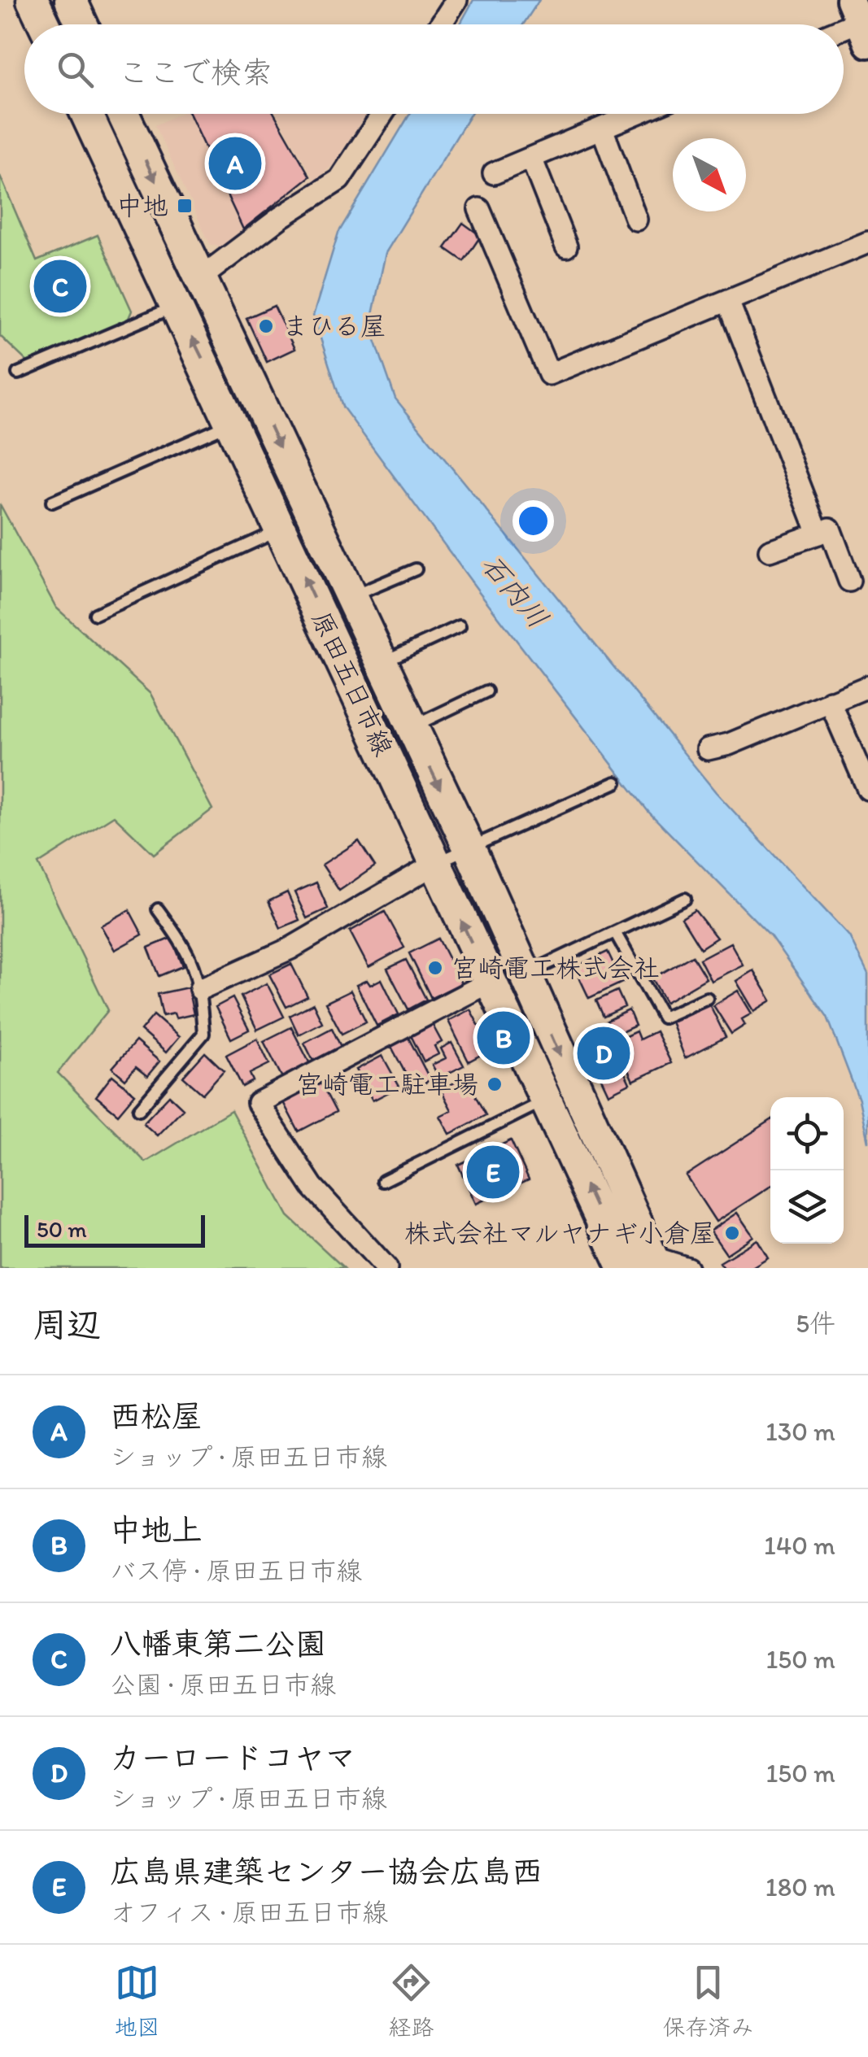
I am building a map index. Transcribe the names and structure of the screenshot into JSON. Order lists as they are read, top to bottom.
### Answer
{
  "streets": {
    "main road": ["原田五日市線"]
  },
  "water": ["石内川"],
  "places": {
    "transit": ["中地"],
    "other": [
      "まひる屋",
      "宮崎電工株式会社",
      "宮崎電工駐車場",
      "株式会社マルヤナギ小倉屋"
    ]
  },
  "scale_bar": "50 m",
  "north": "bottom right",
  "page": {
    "search": "ここで検索",
    "pins": [
      "A",
      "C",
      "B",
      "D",
      "E"
    ],
    "scale": "50 m",
    "heading": ["周辺", "5件"],
    "list": [
      {
        "mark": "A",
        "name": "西松屋",
        "note": "ショップ · 原田五日市線",
        "value": "130 m"
      },
      {
        "mark": "B",
        "name": "中地上",
        "note": "バス停 · 原田五日市線",
        "value": "140 m"
      },
      {
        "mark": "C",
        "name": "八幡東第二公園",
        "note": "公園 · 原田五日市線",
        "value": "150 m"
      },
      {
        "mark": "D",
        "name": "カーロードコヤマ",
        "note": "ショップ · 原田五日市線",
        "value": "150 m"
      },
      {
        "mark": "E",
        "name": "広島県建築センター協会広島西",
        "note": "オフィス · 原田五日市線",
        "value": "180 m"
      }
    ],
    "nav": ["地図", "経路", "保存済み"]
  }
}
